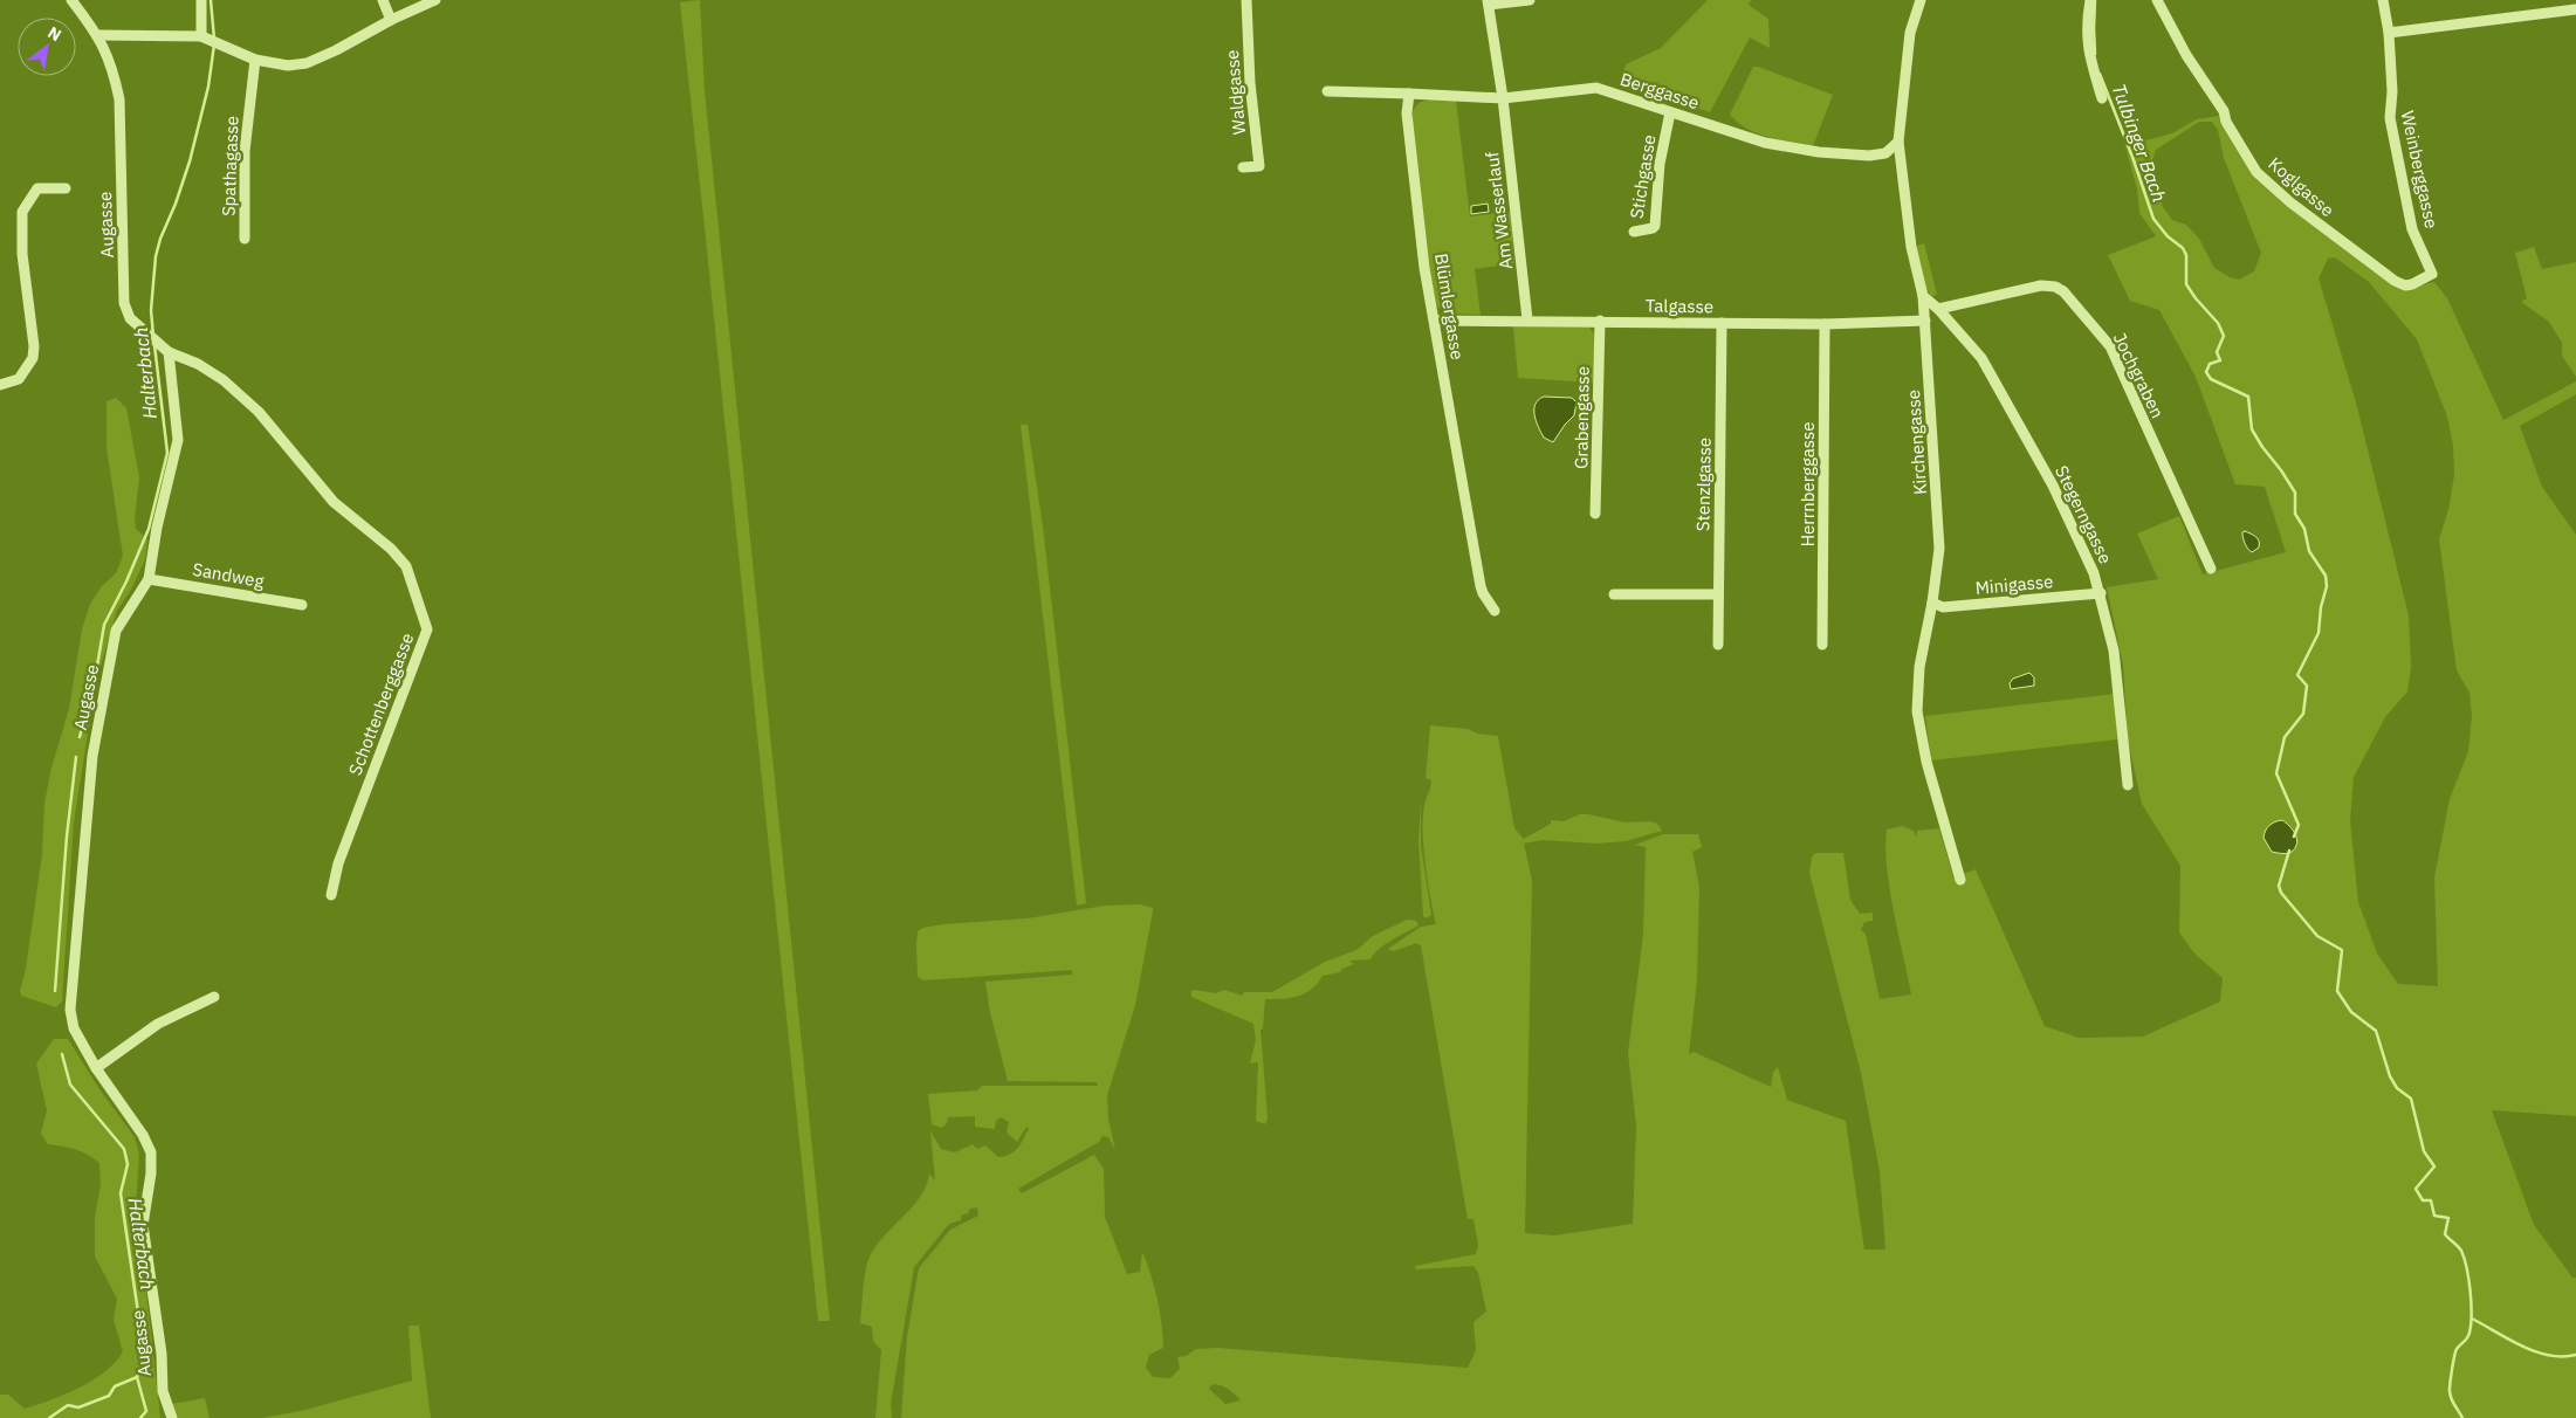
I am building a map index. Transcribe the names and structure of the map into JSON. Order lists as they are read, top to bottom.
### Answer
{
  "streets": {
    "street": [
      "Berggasse",
      "Waldgasse",
      "Spathagasse",
      "Weinberggasse",
      "Stichgasse",
      "Koglgasse",
      "Am Wasserlauf",
      "Augasse",
      "Blümlergasse",
      "Talgasse",
      "Jochgraben",
      "Grabengasse",
      "Kirchengasse",
      "Stenzlgasse",
      "Herrnberggasse",
      "Stegerngasse",
      "Sandweg",
      "Minigasse",
      "Schottenberggasse"
    ]
  },
  "crossings": [
    ["Berggasse", "Stichgasse"],
    ["Berggasse", "Am Wasserlauf"],
    ["Berggasse", "Kirchengasse"],
    ["Weinberggasse", "Koglgasse"],
    ["Am Wasserlauf", "Talgasse"],
    ["Augasse", "Sandweg"],
    ["Augasse", "Schottenberggasse"],
    ["Blümlergasse", "Talgasse"],
    ["Talgasse", "Grabengasse"],
    ["Talgasse", "Kirchengasse"],
    ["Talgasse", "Stenzlgasse"],
    ["Talgasse", "Herrnberggasse"],
    ["Jochgraben", "Stegerngasse"],
    ["Kirchengasse", "Stegerngasse"],
    ["Kirchengasse", "Minigasse"],
    ["Stegerngasse", "Minigasse"]
  ],
  "water": ["Tulbinger Bach", "Halterbach"],
  "north": "top right"
}
